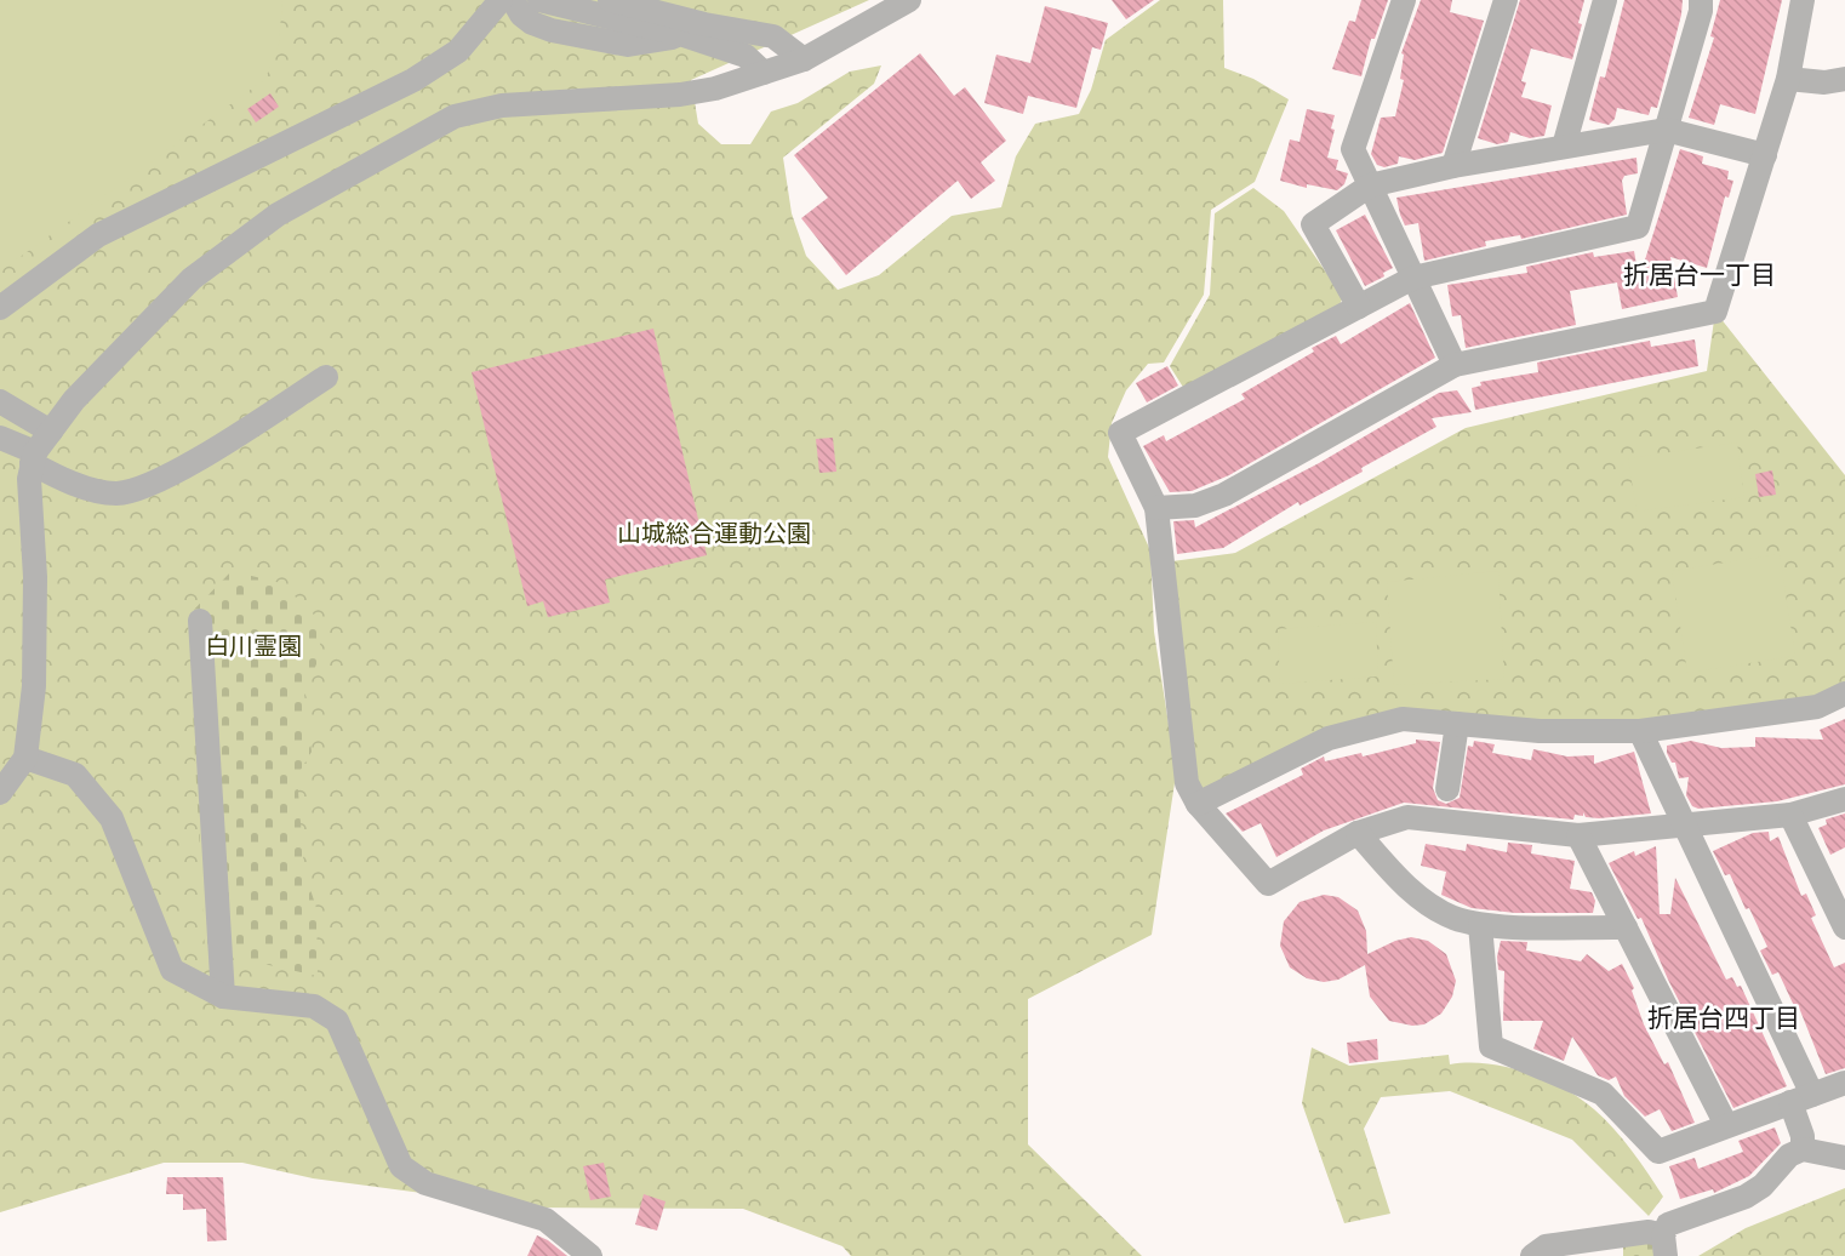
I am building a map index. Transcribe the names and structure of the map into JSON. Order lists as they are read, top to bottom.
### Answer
{
  "districts": ["折居台一丁目", "折居台四丁目"],
  "parks": ["山城総合運動公園", "白川霊園"]
}
